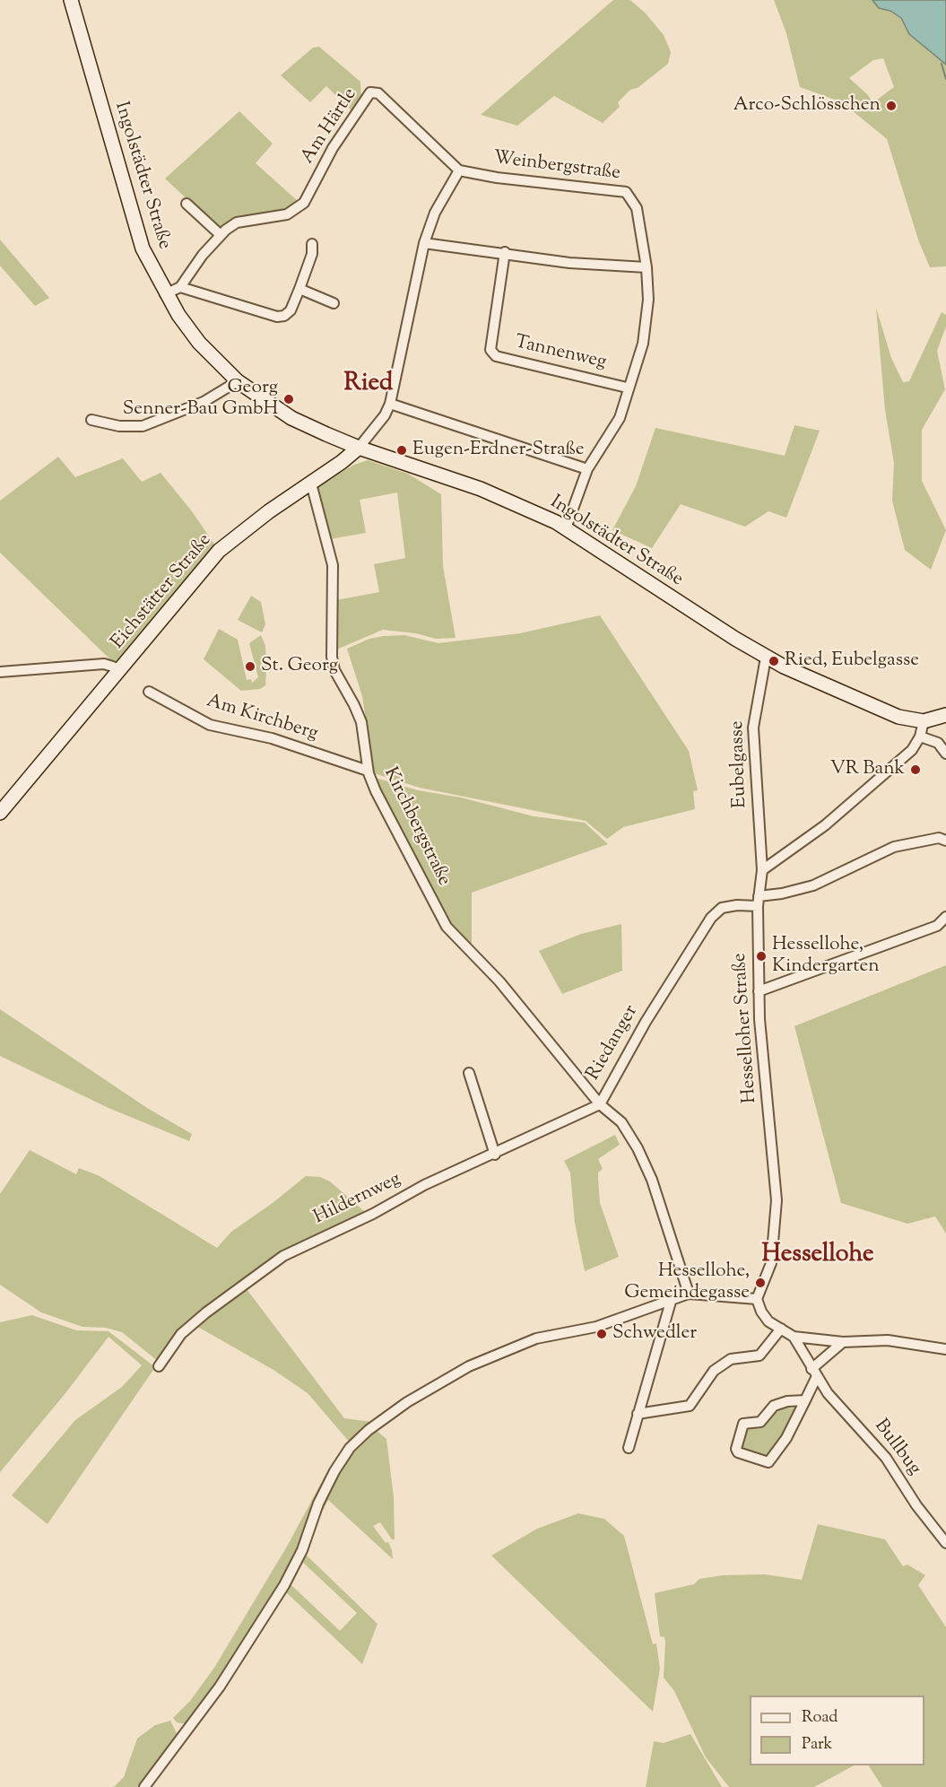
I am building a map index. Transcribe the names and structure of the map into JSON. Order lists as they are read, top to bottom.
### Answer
{
  "streets": {
    "main road": ["Ingolstädter Straße", "Eichstätter Straße"],
    "street": [
      "Am Härtle",
      "Weinbergstraße",
      "Tannenweg",
      "Am Kirchberg",
      "Eubelgasse",
      "Kirchbergstraße",
      "Hesselloher Straße",
      "Riedanger",
      "Hildernweg",
      "Bullbug"
    ]
  },
  "crossings": [
    ["Am Härtle", "Weinbergstraße"],
    ["Weinbergstraße", "Ingolstädter Straße"],
    ["Weinbergstraße", "Tannenweg"],
    ["Ingolstädter Straße", "Eichstätter Straße"],
    ["Ingolstädter Straße", "Eubelgasse"],
    ["Eichstätter Straße", "Kirchbergstraße"],
    ["Am Kirchberg", "Kirchbergstraße"],
    ["Eubelgasse", "Hesselloher Straße"],
    ["Kirchbergstraße", "Riedanger"],
    ["Kirchbergstraße", "Hildernweg"],
    ["Hesselloher Straße", "Riedanger"],
    ["Riedanger", "Hildernweg"]
  ],
  "districts": ["Ried", "Hessellohe"],
  "places": [
    "Arco-Schlösschen",
    "Georg Senner-Bau GmbH",
    "Eugen-Erdner-Straße",
    "Ried, Eubelgasse",
    "St. Georg",
    "VR Bank",
    "Hessellohe, Kindergarten",
    "Hessellohe, Gemeindegasse",
    "Schwedler"
  ],
  "legend": ["Road", "Park"]
}
